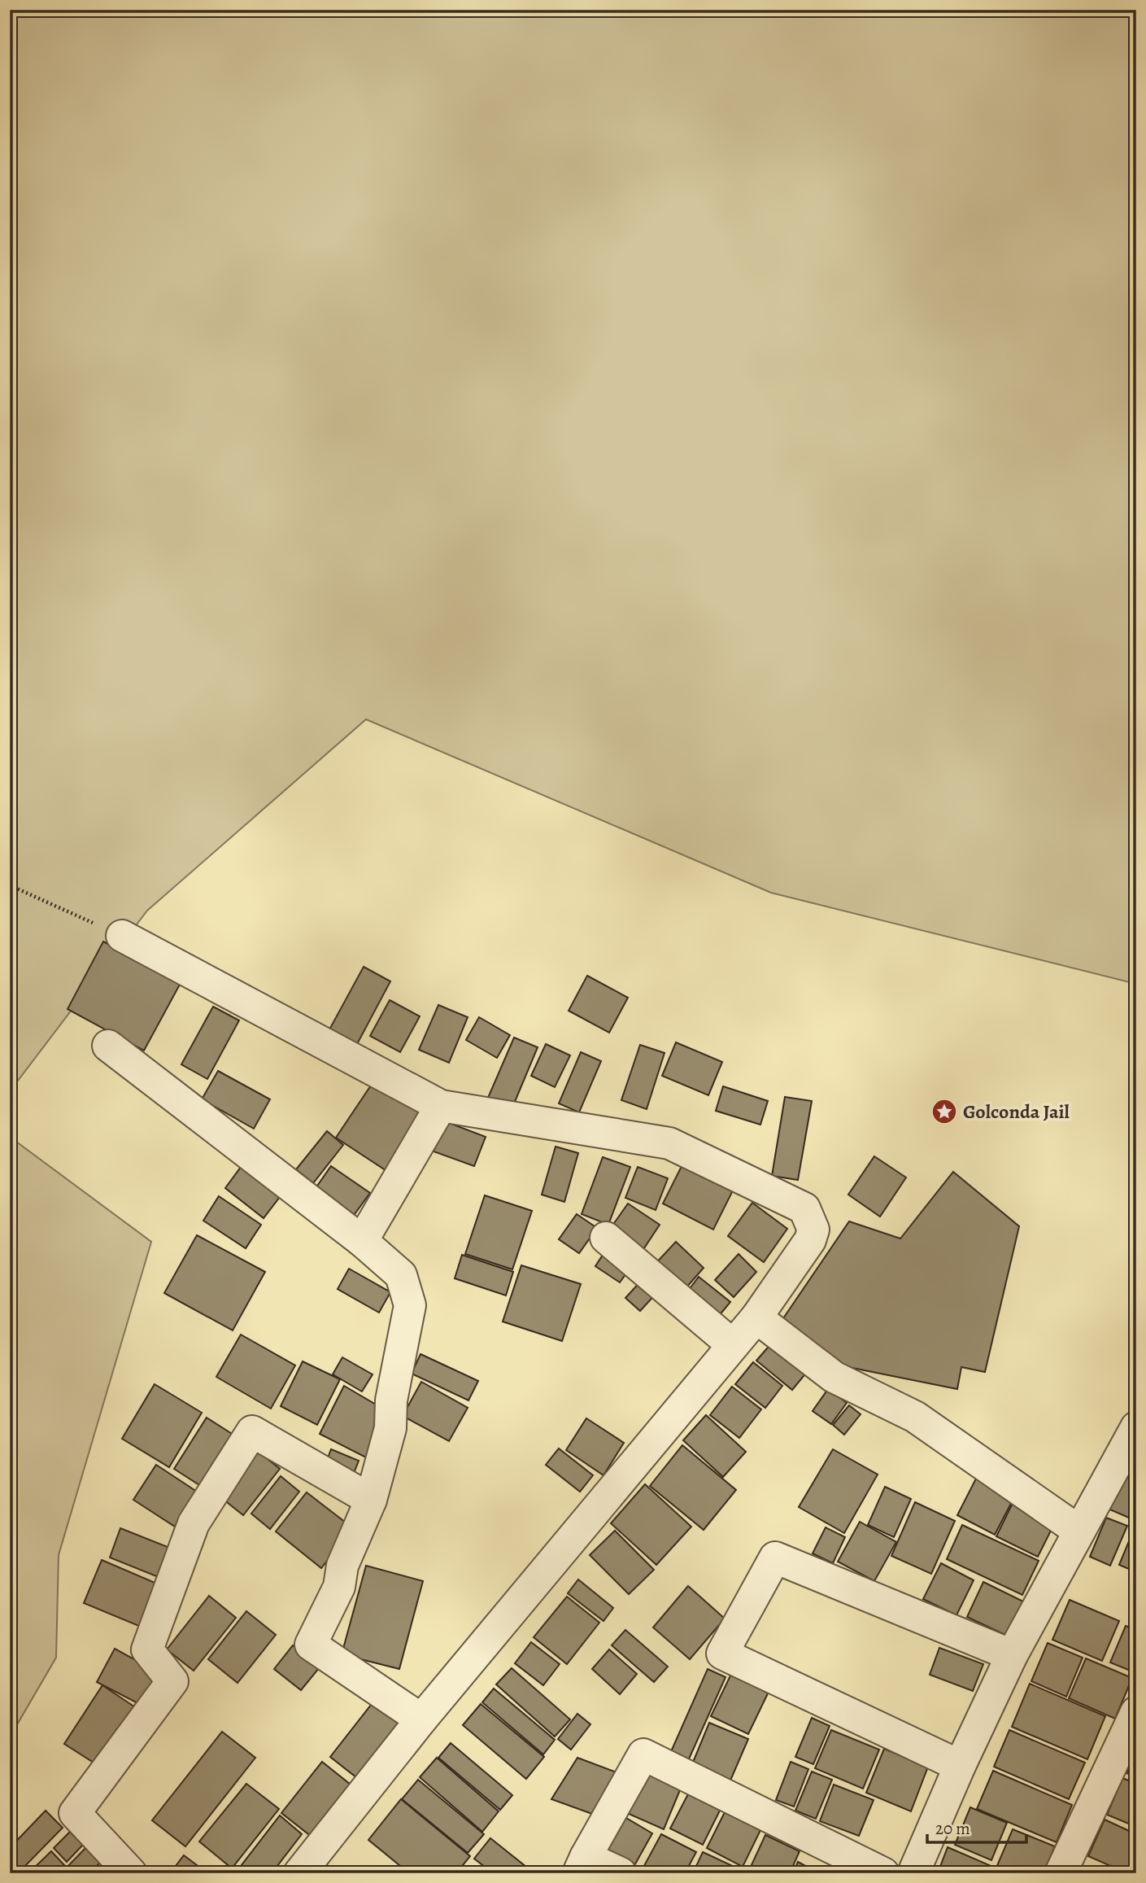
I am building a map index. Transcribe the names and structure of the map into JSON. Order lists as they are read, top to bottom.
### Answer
{
  "places": {
    "place": ["Golconda Jail"]
  },
  "scale_bar": "20 m"
}
